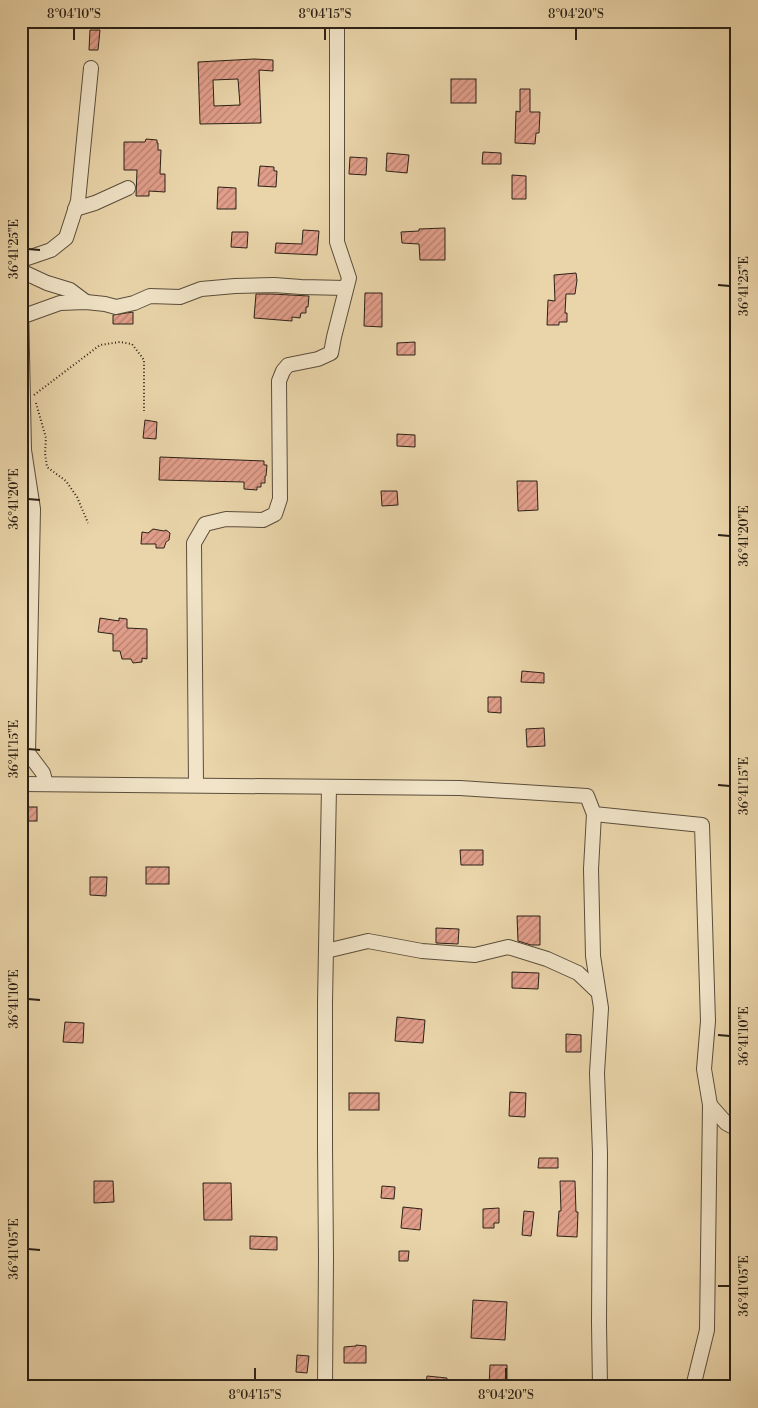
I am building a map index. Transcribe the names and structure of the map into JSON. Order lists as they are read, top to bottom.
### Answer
{
  "coordinates": [
    "8°04'10\"S",
    "8°04'15\"S",
    "8°04'20\"S",
    "36°41'25\"E",
    "36°41'20\"E",
    "36°41'15\"E",
    "36°41'10\"E",
    "36°41'05\"E"
  ]
}
